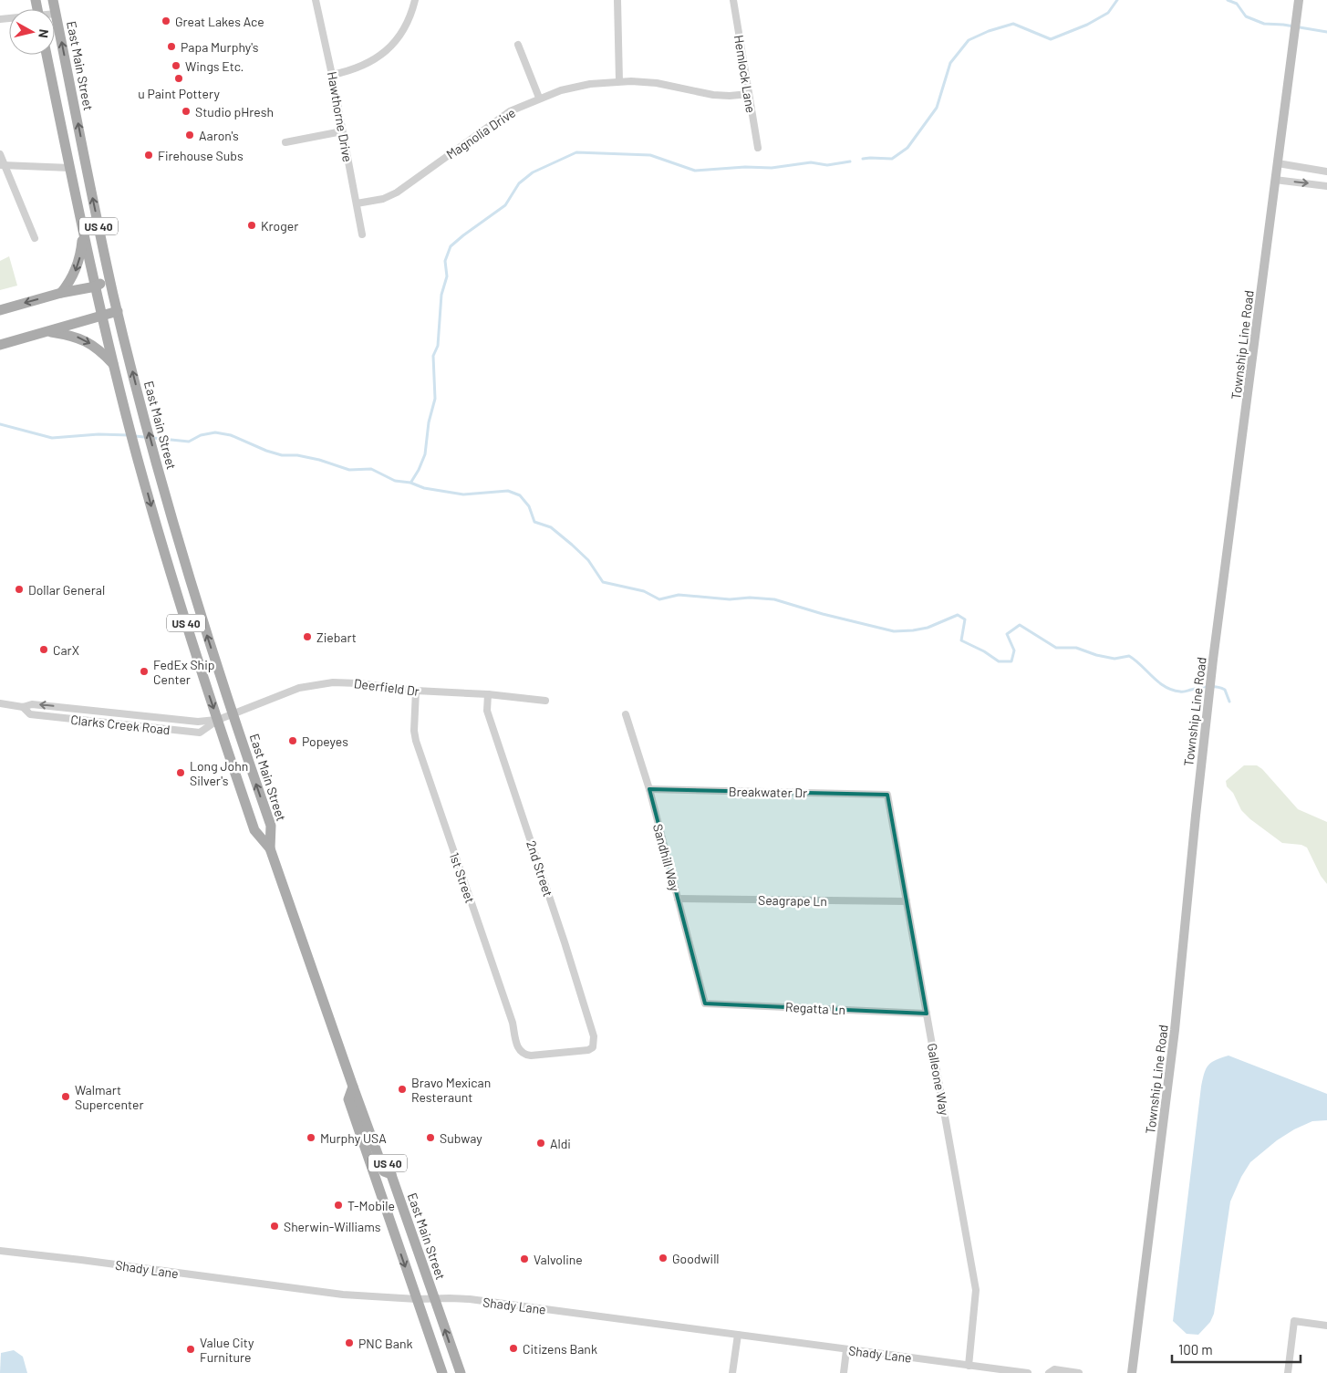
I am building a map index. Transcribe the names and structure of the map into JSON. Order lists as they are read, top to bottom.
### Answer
{
  "streets": {
    "main road": ["East Main Street", "US 40"],
    "street": [
      "Hemlock Lane",
      "Hawthorne Drive",
      "Magnolia Drive",
      "Township Line Road",
      "Deerfield Dr",
      "Clarks Creek Road",
      "Breakwater Dr",
      "Sandhill Way",
      "2nd Street",
      "1st Street",
      "Seagrape Ln",
      "Regatta Ln",
      "Galleone Way",
      "Shady Lane"
    ]
  },
  "crossings": [
    ["East Main Street", "Deerfield Dr"],
    ["East Main Street", "Clarks Creek Road"],
    ["East Main Street", "Shady Lane"],
    ["Hemlock Lane", "Magnolia Drive"],
    ["Hawthorne Drive", "Magnolia Drive"],
    ["Deerfield Dr", "Clarks Creek Road"],
    ["Deerfield Dr", "2nd Street"],
    ["Deerfield Dr", "1st Street"],
    ["Breakwater Dr", "Sandhill Way"],
    ["Breakwater Dr", "Galleone Way"],
    ["Sandhill Way", "Seagrape Ln"],
    ["Sandhill Way", "Regatta Ln"],
    ["2nd Street", "1st Street"],
    ["Seagrape Ln", "Galleone Way"],
    ["Regatta Ln", "Galleone Way"],
    ["Galleone Way", "Shady Lane"]
  ],
  "places": [
    "Great Lakes Ace",
    "Papa Murphy's",
    "Wings Etc.",
    "u Paint Pottery",
    "Studio pHresh",
    "Aaron's",
    "Firehouse Subs",
    "Kroger",
    "Dollar General",
    "Ziebart",
    "CarX",
    "FedEx Ship Center",
    "Popeyes",
    "Long John Silver's",
    "Bravo Mexican Resteraunt",
    "Walmart Supercenter",
    "Murphy USA",
    "Subway",
    "Aldi",
    "T-Mobile",
    "Sherwin-Williams",
    "Goodwill",
    "Valvoline",
    "PNC Bank",
    "Citizens Bank",
    "Value City Furniture"
  ],
  "scale_bar": "100 m",
  "north": "right"
}
